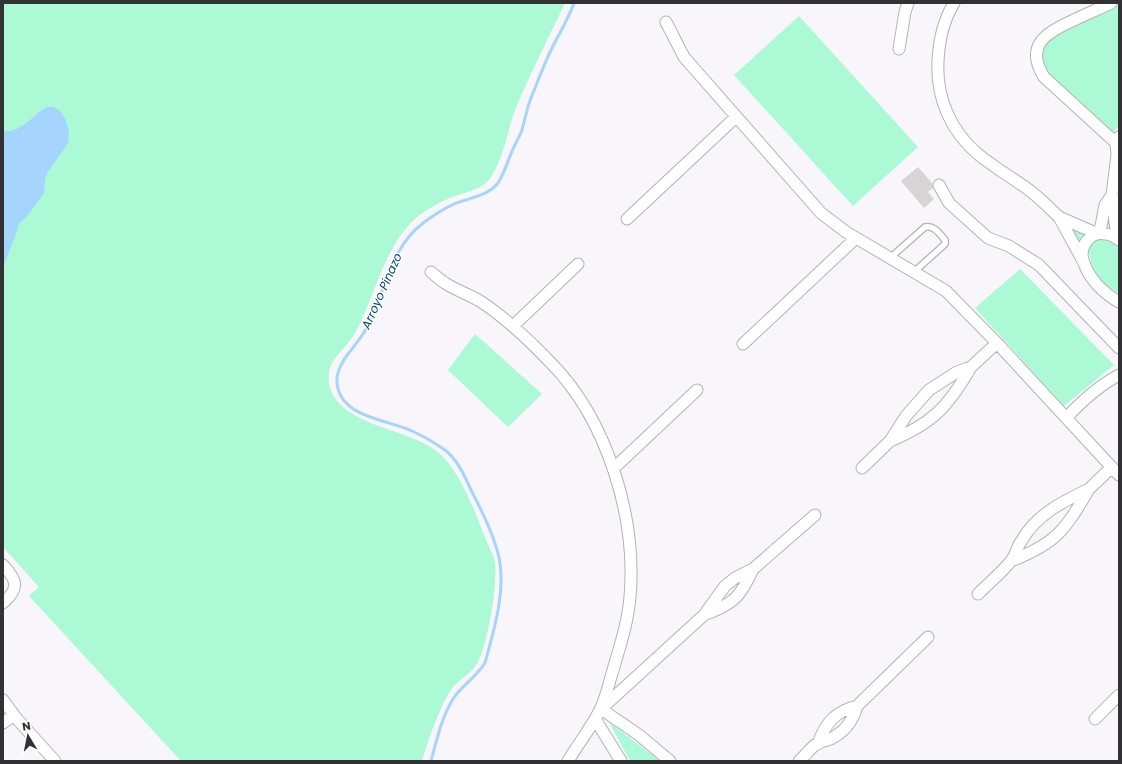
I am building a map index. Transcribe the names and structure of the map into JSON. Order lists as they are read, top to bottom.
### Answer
{
  "water": ["Arroyo Pinazo"],
  "north": "top"
}
